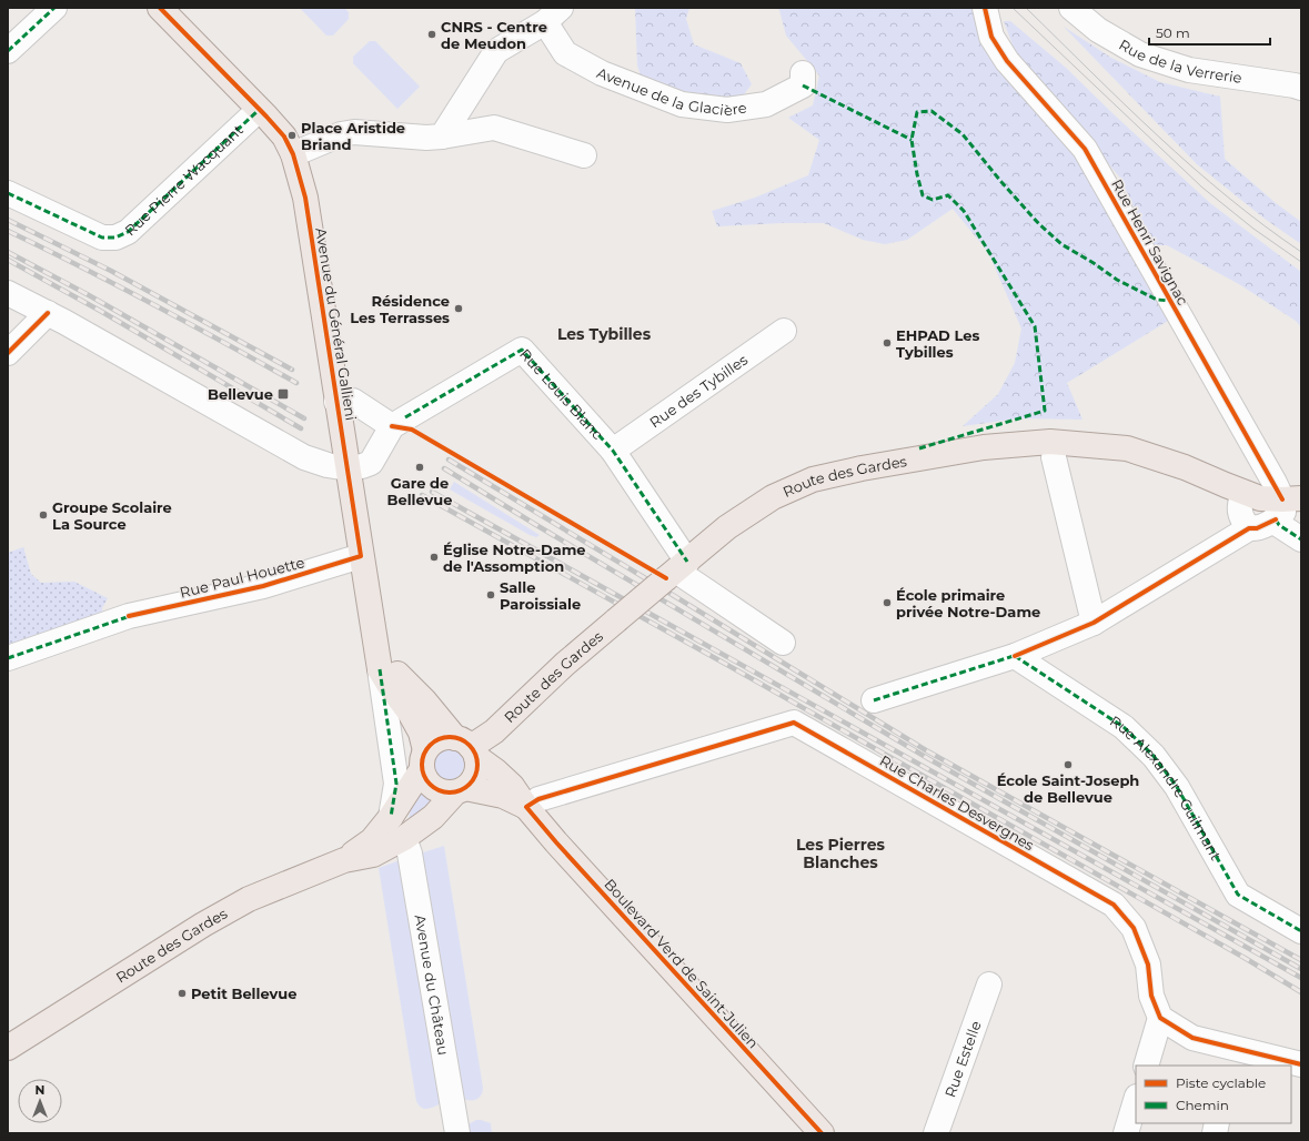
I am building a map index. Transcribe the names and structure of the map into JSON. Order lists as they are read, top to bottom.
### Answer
{
  "streets": {
    "main road": ["Avenue du Général Gallieni", "Route des Gardes", "Boulevard Verd de Saint-Julien"],
    "street": [
      "Rue de la Verrerie",
      "Avenue de la Glacière",
      "Rue Pierre Wacquant",
      "Rue Henri Savignac",
      "Rue des Tybilles",
      "Rue Louis Blanc",
      "Rue Paul Houette",
      "Rue Alexandre Guilmant",
      "Rue Charles Desvergnes",
      "Avenue du Château",
      "Rue Estelle"
    ]
  },
  "crossings": [
    ["Rue Pierre Wacquant", "Avenue du Général Gallieni"],
    ["Rue Henri Savignac", "Route des Gardes"],
    ["Avenue du Général Gallieni", "Rue Louis Blanc"],
    ["Avenue du Général Gallieni", "Route des Gardes"],
    ["Avenue du Général Gallieni", "Rue Paul Houette"],
    ["Avenue du Général Gallieni", "Boulevard Verd de Saint-Julien"],
    ["Rue des Tybilles", "Rue Louis Blanc"],
    ["Rue Louis Blanc", "Route des Gardes"],
    ["Route des Gardes", "Boulevard Verd de Saint-Julien"],
    ["Route des Gardes", "Avenue du Château"],
    ["Rue Charles Desvergnes", "Boulevard Verd de Saint-Julien"]
  ],
  "districts": ["Les Tybilles", "Les Pierres Blanches"],
  "places": {
    "other": [
      "CNRS - Centre de Meudon",
      "Place Aristide Briand",
      "Résidence Les Terrasses",
      "EHPAD Les Tybilles",
      "Gare de Bellevue",
      "Groupe Scolaire La Source",
      "Église Notre-Dame de l'Assomption",
      "Salle Paroissiale",
      "École primaire privée Notre-Dame",
      "École Saint-Joseph de Bellevue",
      "Petit Bellevue"
    ],
    "transit": ["Bellevue"]
  },
  "legend": ["Piste cyclable", "Chemin"],
  "scale_bar": "50 m",
  "north": "top"
}
